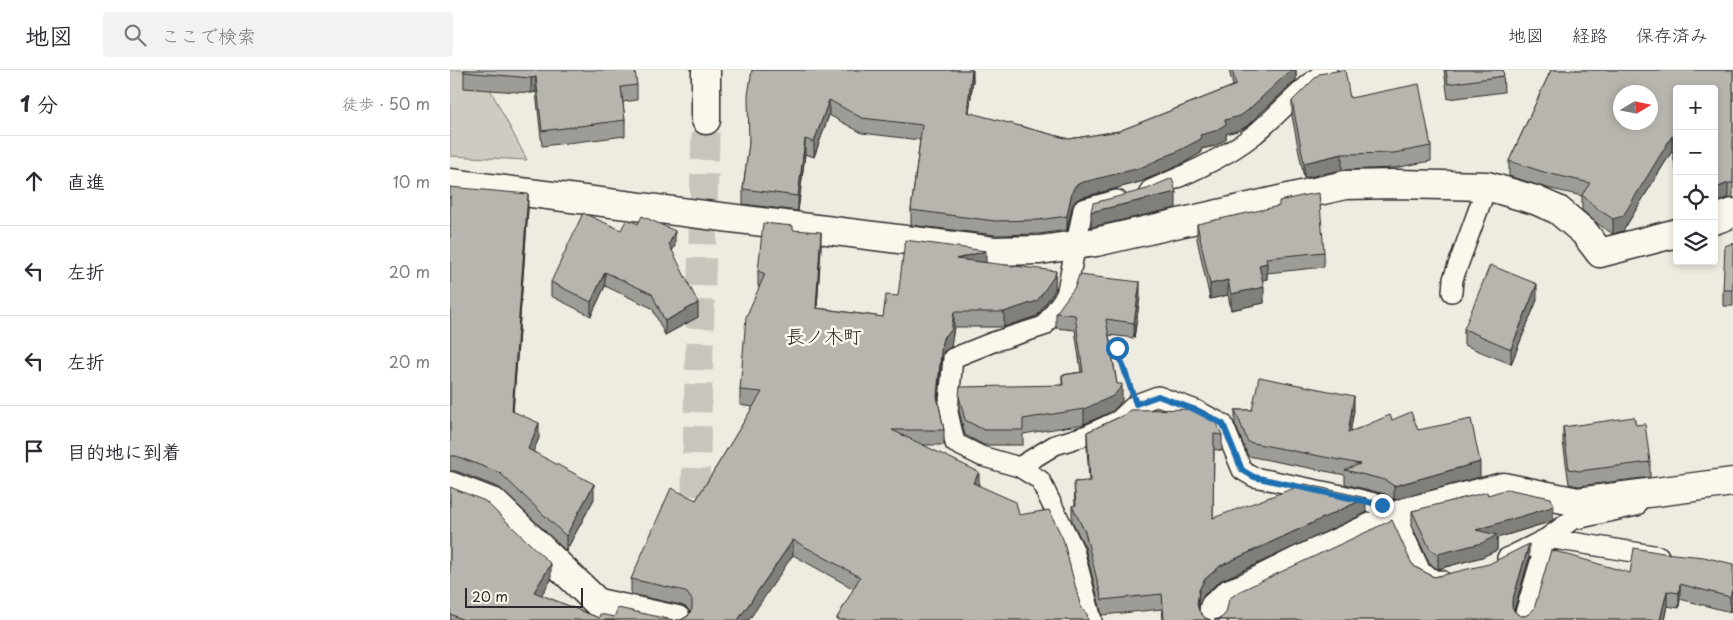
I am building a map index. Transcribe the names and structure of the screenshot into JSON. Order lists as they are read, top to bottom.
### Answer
{
  "districts": ["長ノ木町"],
  "scale_bar": "20 m",
  "north": "right",
  "page": {
    "header": "地図",
    "search": "ここで検索",
    "nav": ["地図", "経路", "保存済み"],
    "heading": ["1 分", "徒歩 · 50 m"],
    "map_buttons": ["+", "−"],
    "list": [
      ["直進", "10 m"],
      ["左折", "20 m"],
      ["左折", "20 m"],
      "目的地に到着"
    ],
    "scale": "20 m"
  }
}
